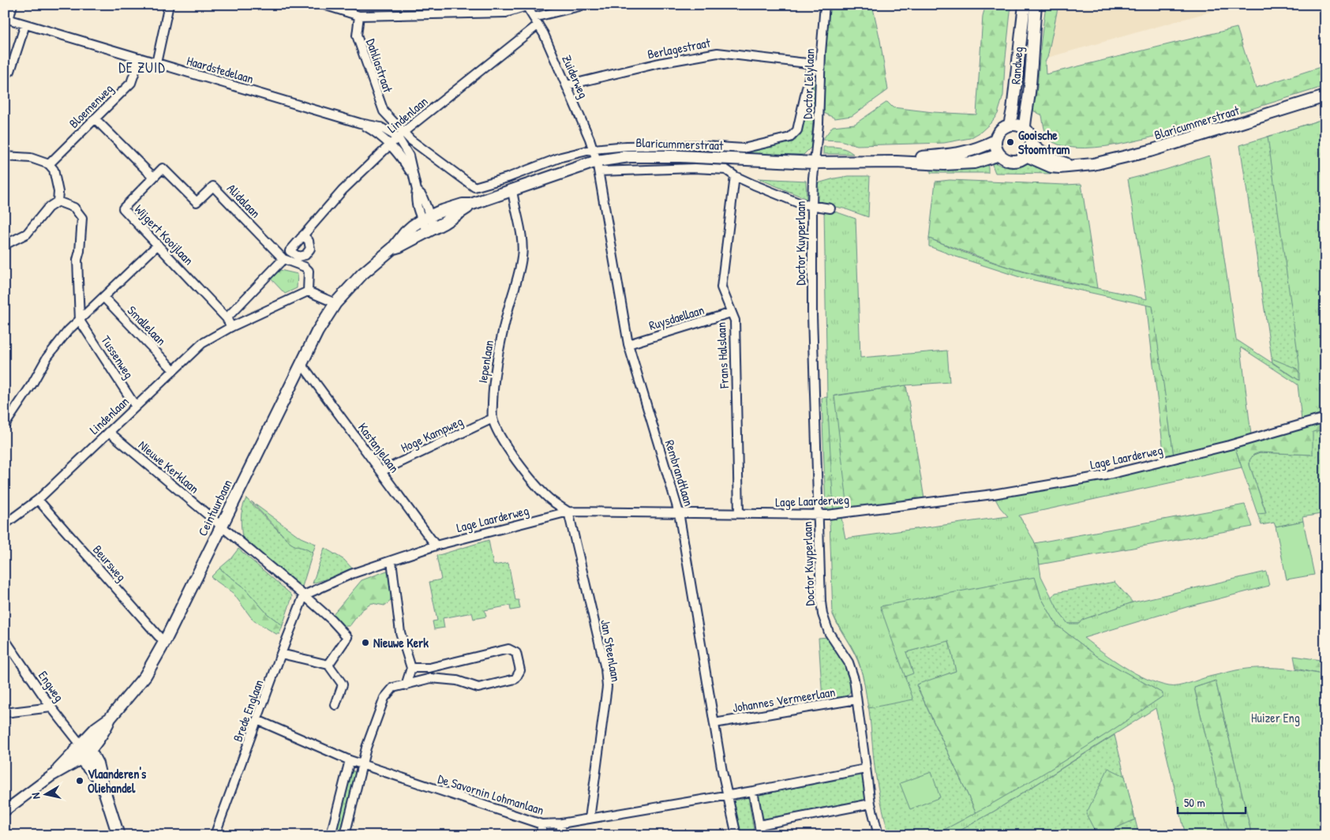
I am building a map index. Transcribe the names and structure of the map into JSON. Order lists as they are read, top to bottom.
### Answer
{
  "streets": {
    "main road": ["Randweg", "Blaricummerstraat", "Ceintuurbaan"],
    "street": [
      "Berlagestraat",
      "Dahliastraat",
      "Haardstedelaan",
      "Zuiderweg",
      "Doctor Lelylaan",
      "Bloemenweg",
      "Lindenlaan",
      "Alidalaan",
      "Wijgert Kooijlaan",
      "Doctor Kuyperlaan",
      "Ruysdaellaan",
      "Smallelaan",
      "Frans Halslaan",
      "Tussenweg",
      "Iepenlaan",
      "Hoge Kampweg",
      "Kastanjelaan",
      "Lage Laarderweg",
      "Nieuwe Kerklaan",
      "Rembrandtlaan",
      "Beursweg",
      "Jan Steenlaan",
      "Engweg",
      "Johannes Vermeerlaan",
      "Brede Englaan",
      "De Savornin Lohmanlaan"
    ]
  },
  "crossings": [
    ["Berlagestraat", "Zuiderweg"],
    ["Berlagestraat", "Doctor Lelylaan"],
    ["Berlagestraat", "Blaricummerstraat"],
    ["Dahliastraat", "Haardstedelaan"],
    ["Randweg", "Blaricummerstraat"],
    ["Haardstedelaan", "Bloemenweg"],
    ["Haardstedelaan", "Lindenlaan"],
    ["Haardstedelaan", "Blaricummerstraat"],
    ["Zuiderweg", "Lindenlaan"],
    ["Zuiderweg", "Blaricummerstraat"],
    ["Zuiderweg", "Rembrandtlaan"],
    ["Doctor Lelylaan", "Blaricummerstraat"],
    ["Doctor Lelylaan", "Doctor Kuyperlaan"],
    ["Lindenlaan", "Smallelaan"],
    ["Lindenlaan", "Tussenweg"],
    ["Lindenlaan", "Nieuwe Kerklaan"],
    ["Lindenlaan", "Beursweg"],
    ["Blaricummerstraat", "Doctor Kuyperlaan"],
    ["Blaricummerstraat", "Frans Halslaan"],
    ["Blaricummerstraat", "Iepenlaan"],
    ["Blaricummerstraat", "Rembrandtlaan"],
    ["Blaricummerstraat", "Ceintuurbaan"],
    ["Alidalaan", "Wijgert Kooijlaan"],
    ["Doctor Kuyperlaan", "Lage Laarderweg"],
    ["Doctor Kuyperlaan", "Johannes Vermeerlaan"],
    ["Ruysdaellaan", "Frans Halslaan"],
    ["Ruysdaellaan", "Rembrandtlaan"],
    ["Frans Halslaan", "Lage Laarderweg"],
    ["Iepenlaan", "Hoge Kampweg"],
    ["Iepenlaan", "Lage Laarderweg"],
    ["Iepenlaan", "Jan Steenlaan"],
    ["Hoge Kampweg", "Kastanjelaan"],
    ["Kastanjelaan", "Lage Laarderweg"],
    ["Kastanjelaan", "Ceintuurbaan"],
    ["Lage Laarderweg", "Nieuwe Kerklaan"],
    ["Lage Laarderweg", "Rembrandtlaan"],
    ["Lage Laarderweg", "Jan Steenlaan"],
    ["Lage Laarderweg", "Brede Englaan"],
    ["Nieuwe Kerklaan", "Ceintuurbaan"],
    ["Nieuwe Kerklaan", "Brede Englaan"],
    ["Rembrandtlaan", "Johannes Vermeerlaan"],
    ["Rembrandtlaan", "De Savornin Lohmanlaan"],
    ["Ceintuurbaan", "Beursweg"],
    ["Ceintuurbaan", "Engweg"],
    ["Jan Steenlaan", "De Savornin Lohmanlaan"],
    ["Brede Englaan", "De Savornin Lohmanlaan"]
  ],
  "districts": ["DE ZUID"],
  "parks": ["Huizer Eng"],
  "places": ["Gooische Stoomtram", "Nieuwe Kerk", "Vlaanderen's Oliehandel"],
  "scale_bar": "50 m",
  "north": "left"
}
